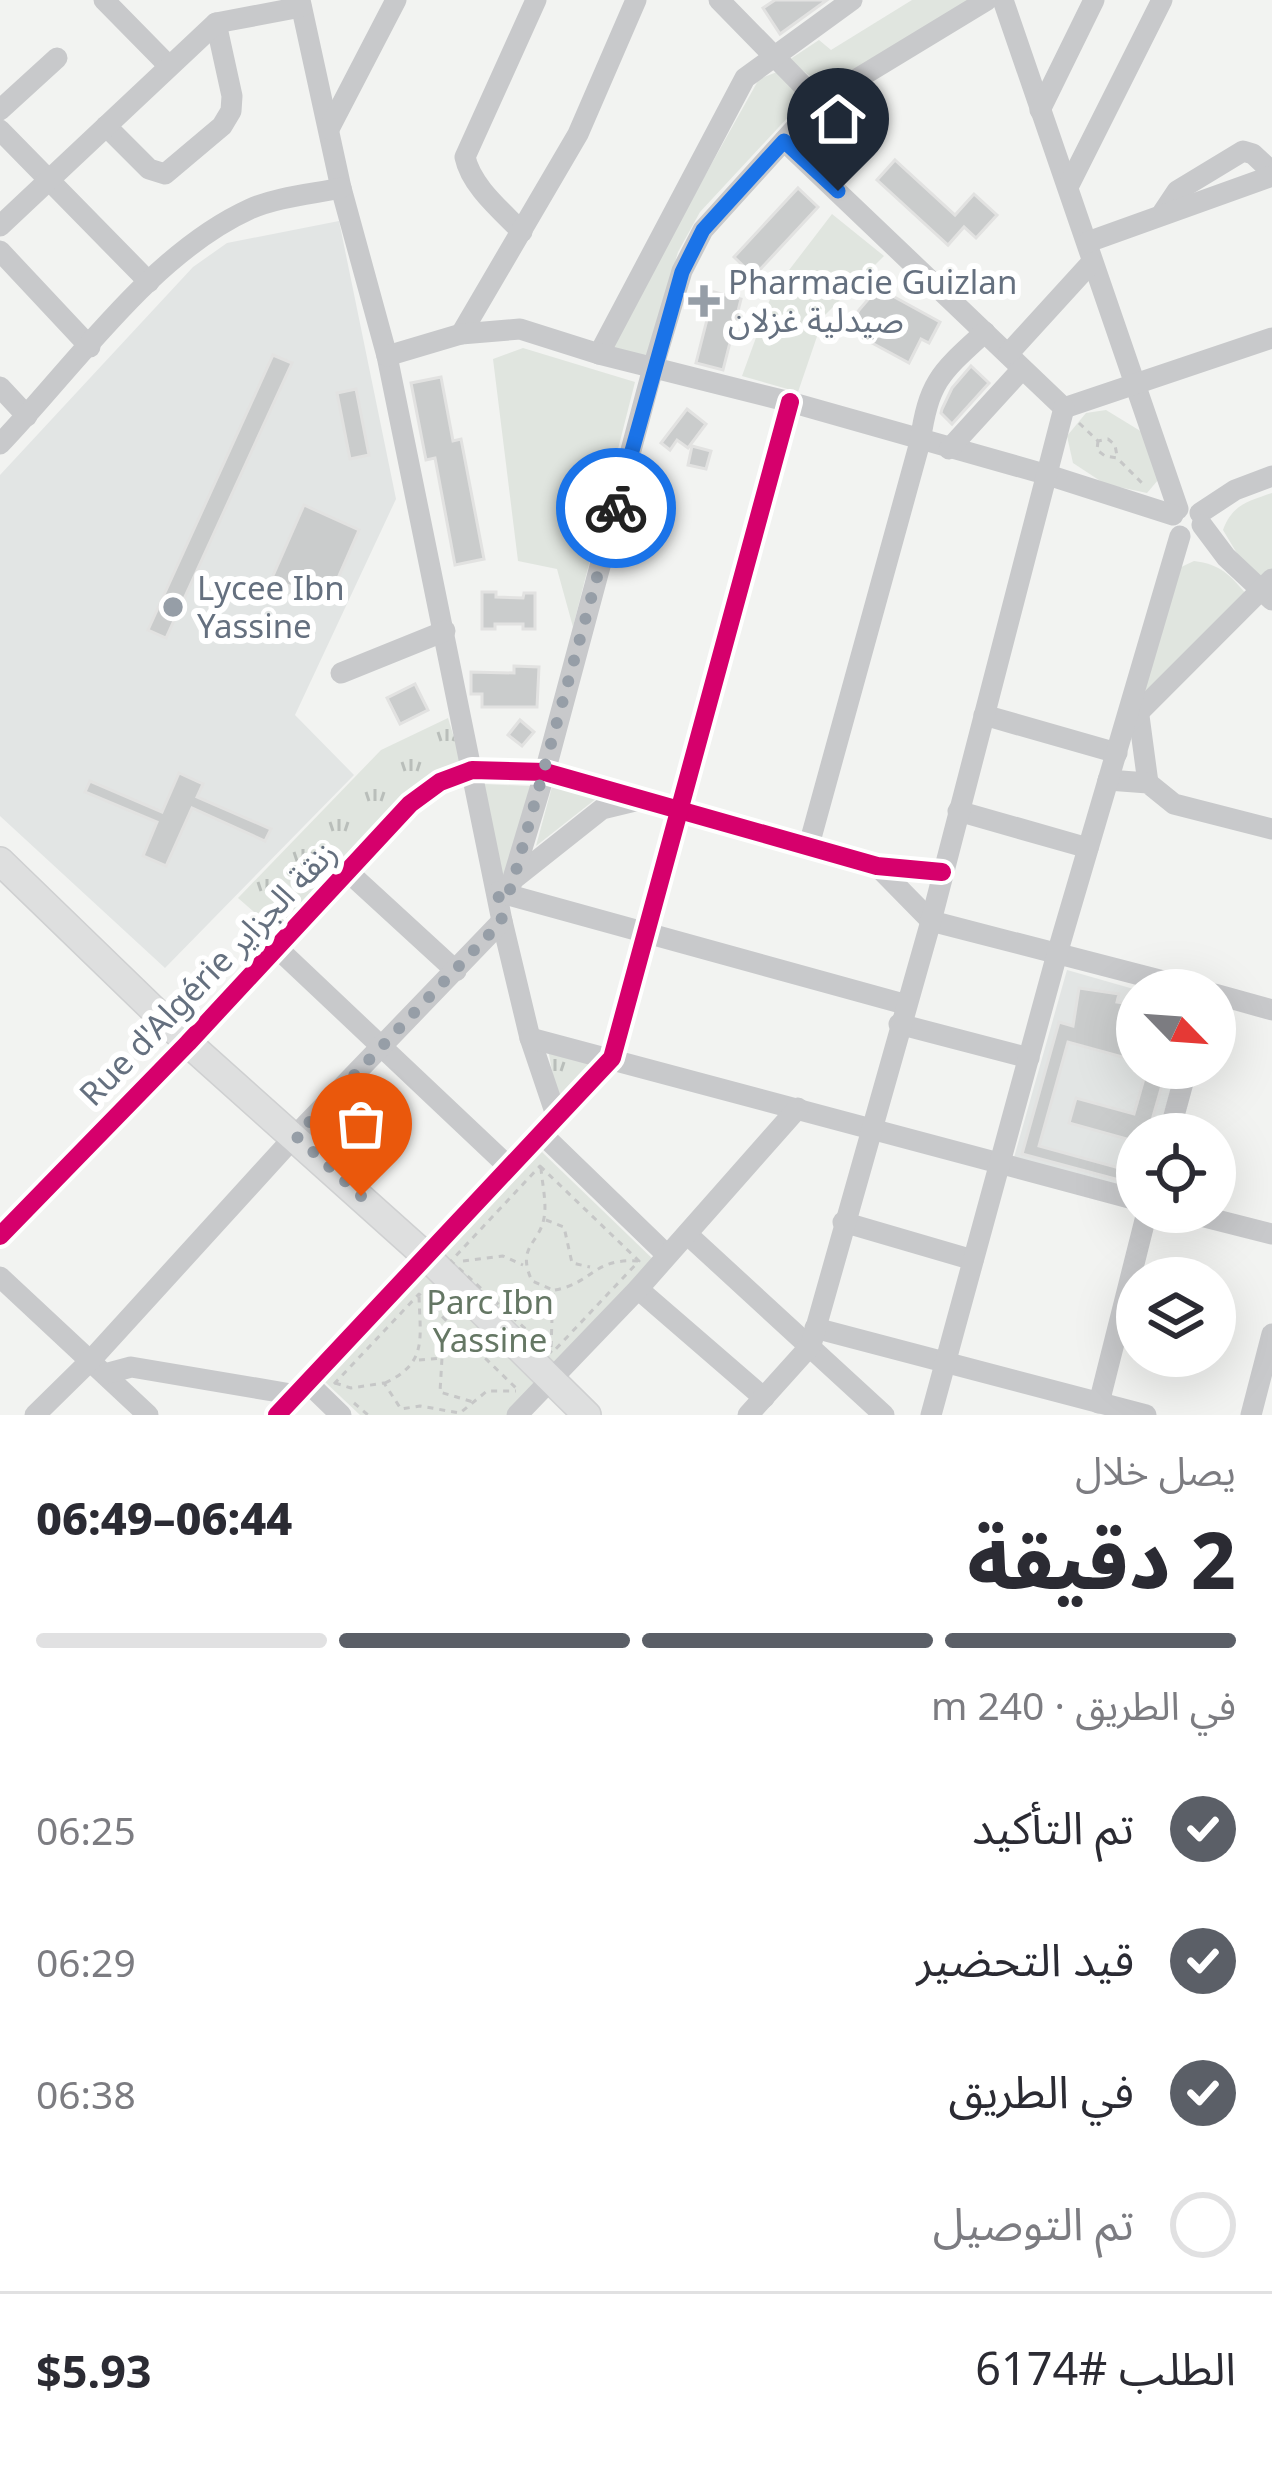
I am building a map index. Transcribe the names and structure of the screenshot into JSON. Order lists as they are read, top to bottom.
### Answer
{
  "streets": {
    "street": ["Rue d'Algérie زنقة الجزاير"]
  },
  "parks": ["Parc Ibn Yassine"],
  "places": {
    "health": ["Pharmacie Guizlan صيدلية غزلان"],
    "other": ["Lycee Ibn Yassine"]
  },
  "north": "bottom right",
  "page": {
    "heading": ["2 دقيقة", "يصل خلال", "06:44–06:49"],
    "panel": ["الطلب #6174", "$5.93"],
    "bar": "في الطريق · 240 m",
    "list": [
      ["تم التأكيد", "06:25"],
      ["قيد التحضير", "06:29"],
      ["في الطريق", "06:38"],
      "تم التوصيل"
    ]
  }
}
